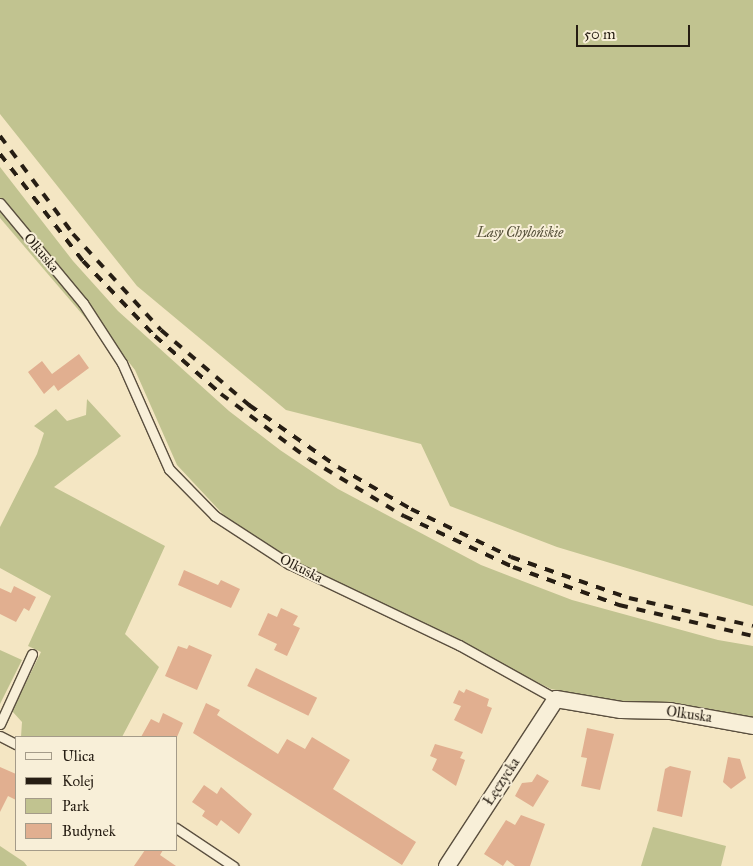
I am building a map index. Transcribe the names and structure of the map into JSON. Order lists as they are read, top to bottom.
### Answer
{
  "streets": {
    "street": ["Olkuska", "Łęczycka"]
  },
  "crossings": [
    ["Olkuska", "Łęczycka"]
  ],
  "parks": ["Lasy Chylońskie"],
  "legend": [
    "Ulica",
    "Kolej",
    "Park",
    "Budynek"
  ],
  "scale_bar": "50 m"
}
